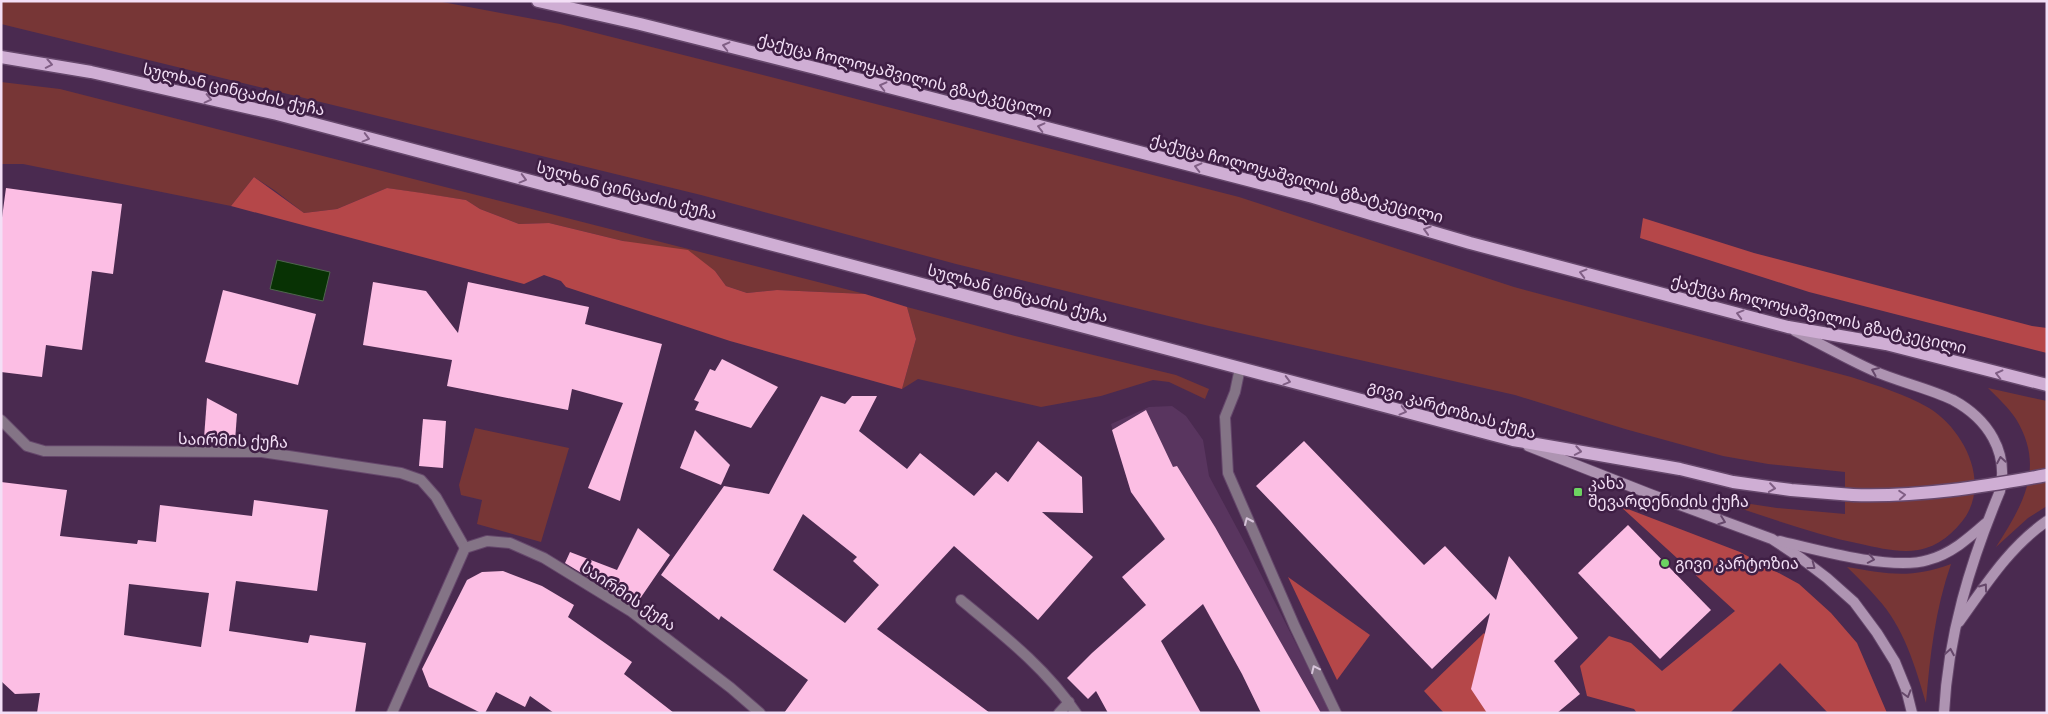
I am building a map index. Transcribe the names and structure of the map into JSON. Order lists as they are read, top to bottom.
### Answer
{
  "streets": {
    "main road": ["ქაქუცა ჩოლოყაშვილის გზატკეცილი", "სულხან ცინცაძის ქუჩა", "გივი კარტოზიას ქუჩა"],
    "street": ["საირმის ქუჩა"]
  },
  "crossings": [
    ["სულხან ცინცაძის ქუჩა", "გივი კარტოზიას ქუჩა"]
  ],
  "one_way": ["ქაქუცა ჩოლოყაშვილის გზატკეცილი", "სულხან ცინცაძის ქუჩა"],
  "places": {
    "transit": ["კახა შევარდენიძის ქუჩა"],
    "other": ["გივი კარტოზია"]
  }
}
